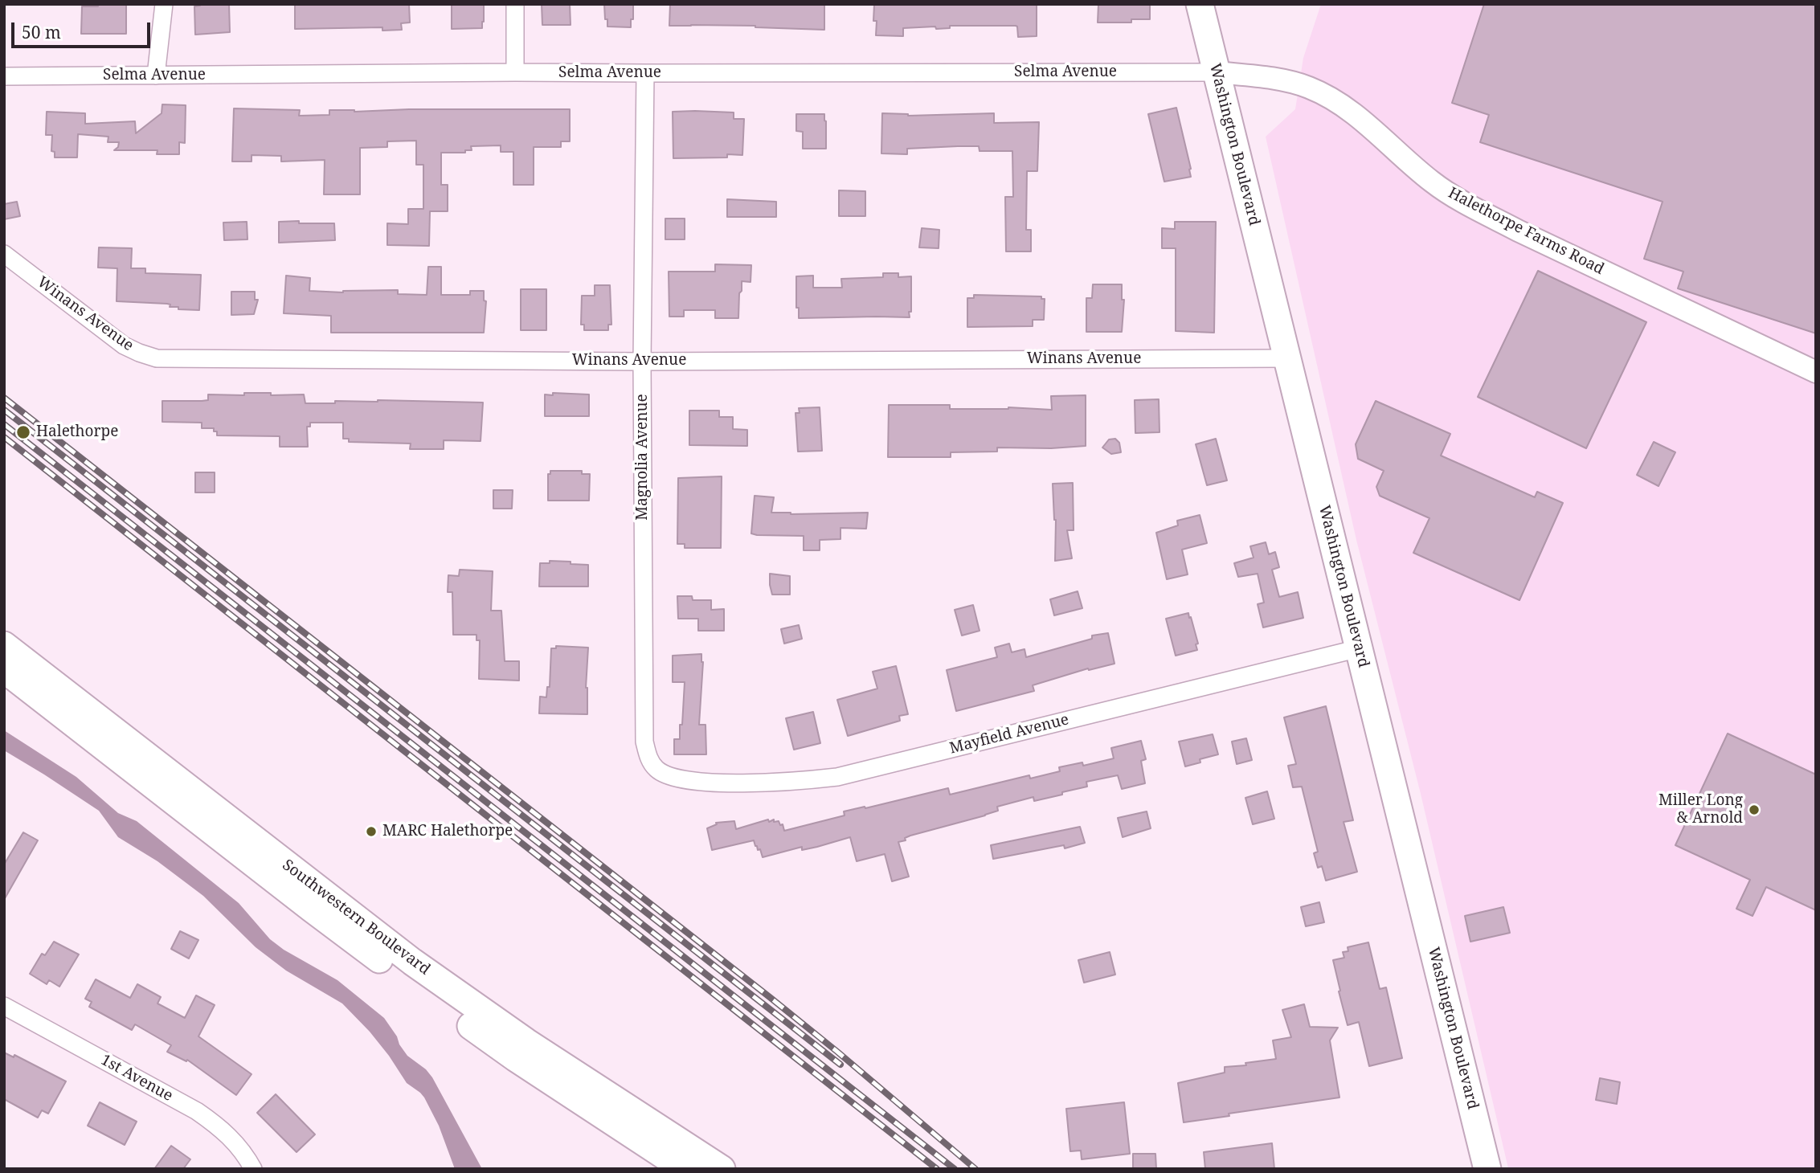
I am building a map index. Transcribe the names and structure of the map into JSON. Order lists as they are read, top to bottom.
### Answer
{
  "streets": {
    "main road": ["Washington Boulevard", "Southwestern Boulevard"],
    "street": [
      "Selma Avenue",
      "Halethorpe Farms Road",
      "Winans Avenue",
      "Magnolia Avenue",
      "Mayfield Avenue",
      "1st Avenue"
    ]
  },
  "crossings": [
    ["Selma Avenue", "Washington Boulevard"],
    ["Selma Avenue", "Halethorpe Farms Road"],
    ["Selma Avenue", "Magnolia Avenue"],
    ["Washington Boulevard", "Halethorpe Farms Road"],
    ["Washington Boulevard", "Winans Avenue"],
    ["Washington Boulevard", "Mayfield Avenue"],
    ["Winans Avenue", "Magnolia Avenue"],
    ["Magnolia Avenue", "Mayfield Avenue"]
  ],
  "places": ["Halethorpe", "Miller Long & Arnold", "MARC Halethorpe"],
  "scale_bar": "50 m"
}
